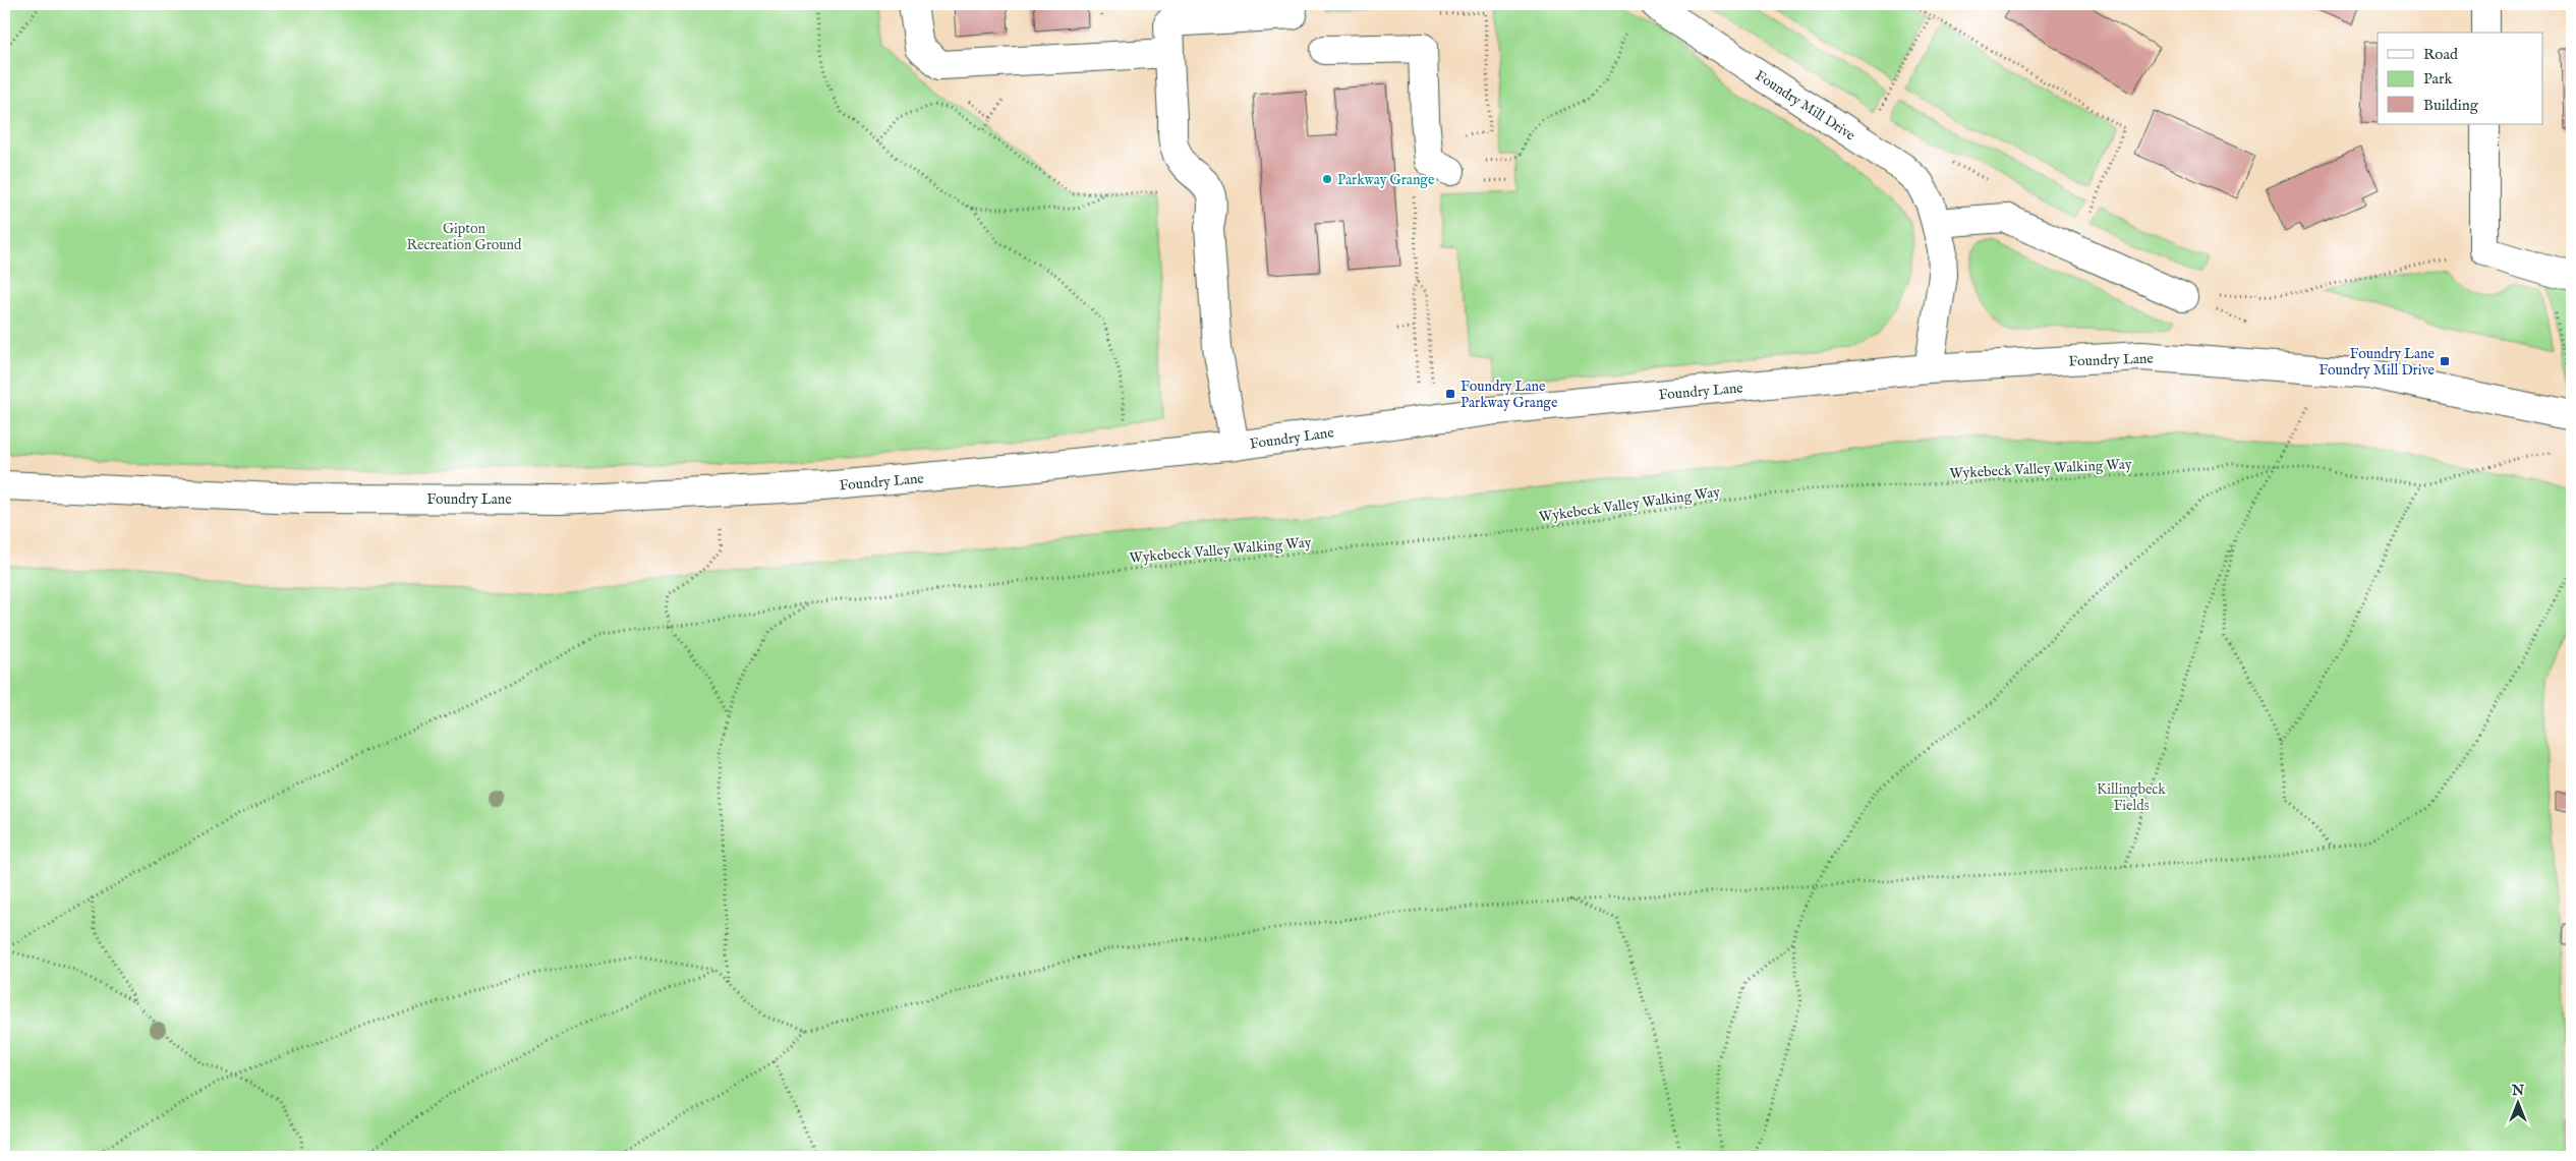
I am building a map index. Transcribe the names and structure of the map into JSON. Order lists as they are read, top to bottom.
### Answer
{
  "streets": {
    "street": ["Foundry Mill Drive", "Foundry Lane"],
    "path": ["Wykebeck Valley Walking Way"]
  },
  "crossings": [
    ["Foundry Mill Drive", "Foundry Lane"]
  ],
  "parks": ["Gipton Recreation Ground", "Killingbeck Fields"],
  "places": {
    "other": ["Parkway Grange"],
    "transit": ["Foundry Lane Foundry Mill Drive", "Foundry Lane Parkway Grange"]
  },
  "legend": ["Road", "Park", "Building"],
  "north": "top"
}
